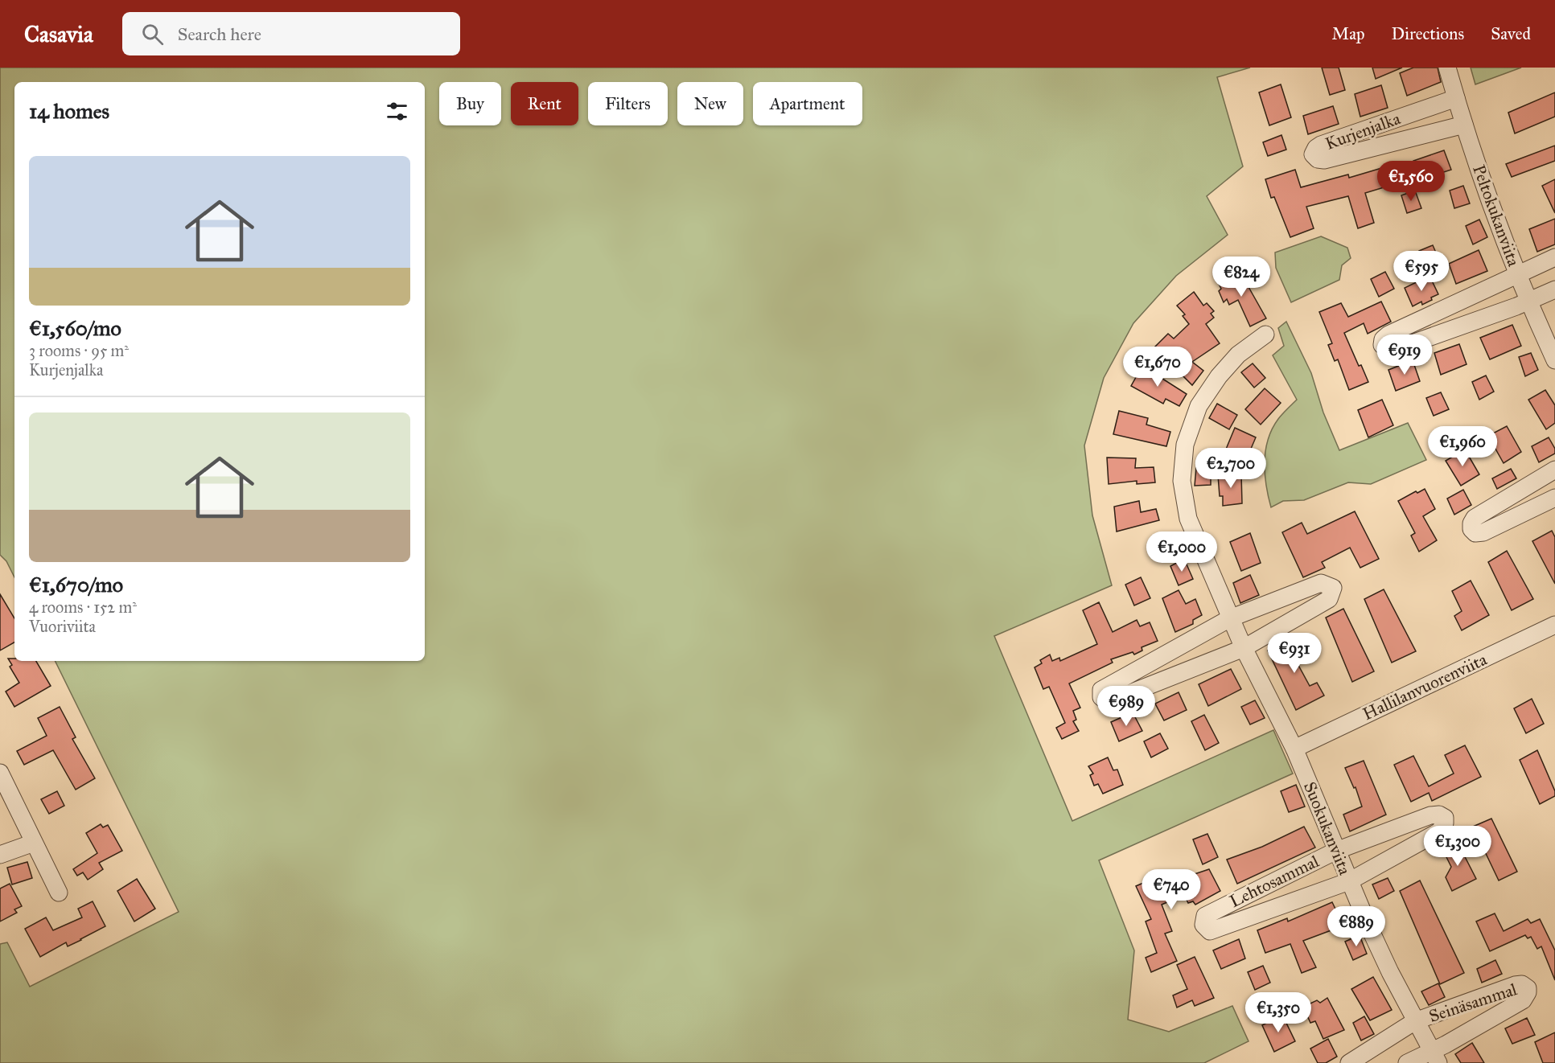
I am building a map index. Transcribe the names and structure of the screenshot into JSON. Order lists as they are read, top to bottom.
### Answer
{
  "streets": {
    "street": [
      "Kurjenjalka",
      "Peltokukanviita",
      "Hallilanvuorenviita",
      "Suokukanviita",
      "Lehtosammal",
      "Seinäsammal"
    ]
  },
  "crossings": [
    ["Kurjenjalka", "Peltokukanviita"],
    ["Hallilanvuorenviita", "Suokukanviita"],
    ["Suokukanviita", "Lehtosammal"],
    ["Suokukanviita", "Seinäsammal"]
  ],
  "page": {
    "header": "Casavia",
    "search": "Search here",
    "nav": ["Map", "Directions", "Saved"],
    "chip": [
      "Buy",
      "Rent",
      "Filters",
      "New",
      "Apartment"
    ],
    "heading": "14 homes",
    "list": [
      {
        "name": "€1,560/mo",
        "note": "3 rooms · 95 m² · Kurjenjalka"
      },
      {
        "name": "€1,670/mo",
        "note": "4 rooms · 152 m² · Vuoriviita"
      }
    ],
    "price": [
      "€1,560",
      "€595",
      "€824",
      "€919",
      "€1,670",
      "€1,960",
      "€2,700",
      "€1,000",
      "€931",
      "€989",
      "€1,300",
      "€740",
      "€889",
      "€1,350"
    ]
  }
}
